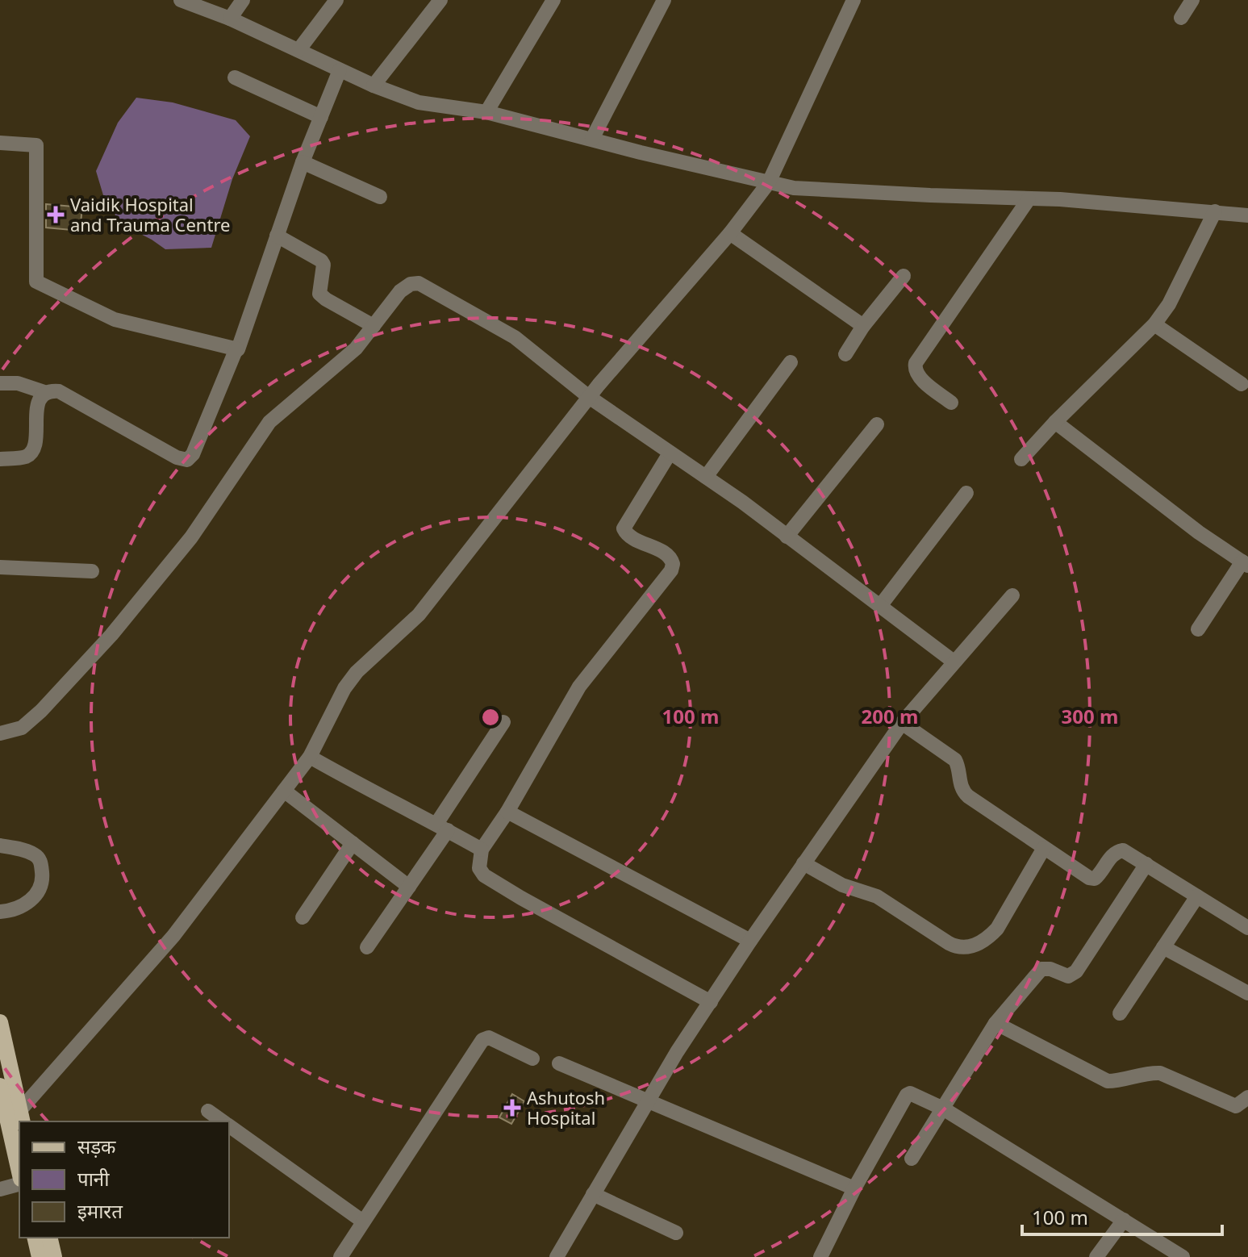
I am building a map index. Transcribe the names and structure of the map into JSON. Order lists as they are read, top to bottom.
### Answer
{
  "places": {
    "health": ["Vaidik Hospital and Trauma Centre", "Ashutosh Hospital"]
  },
  "legend": ["सड़क", "पानी", "इमारत"],
  "scale_bar": "100 m",
  "rings": ["100 m", "200 m", "300 m"]
}
